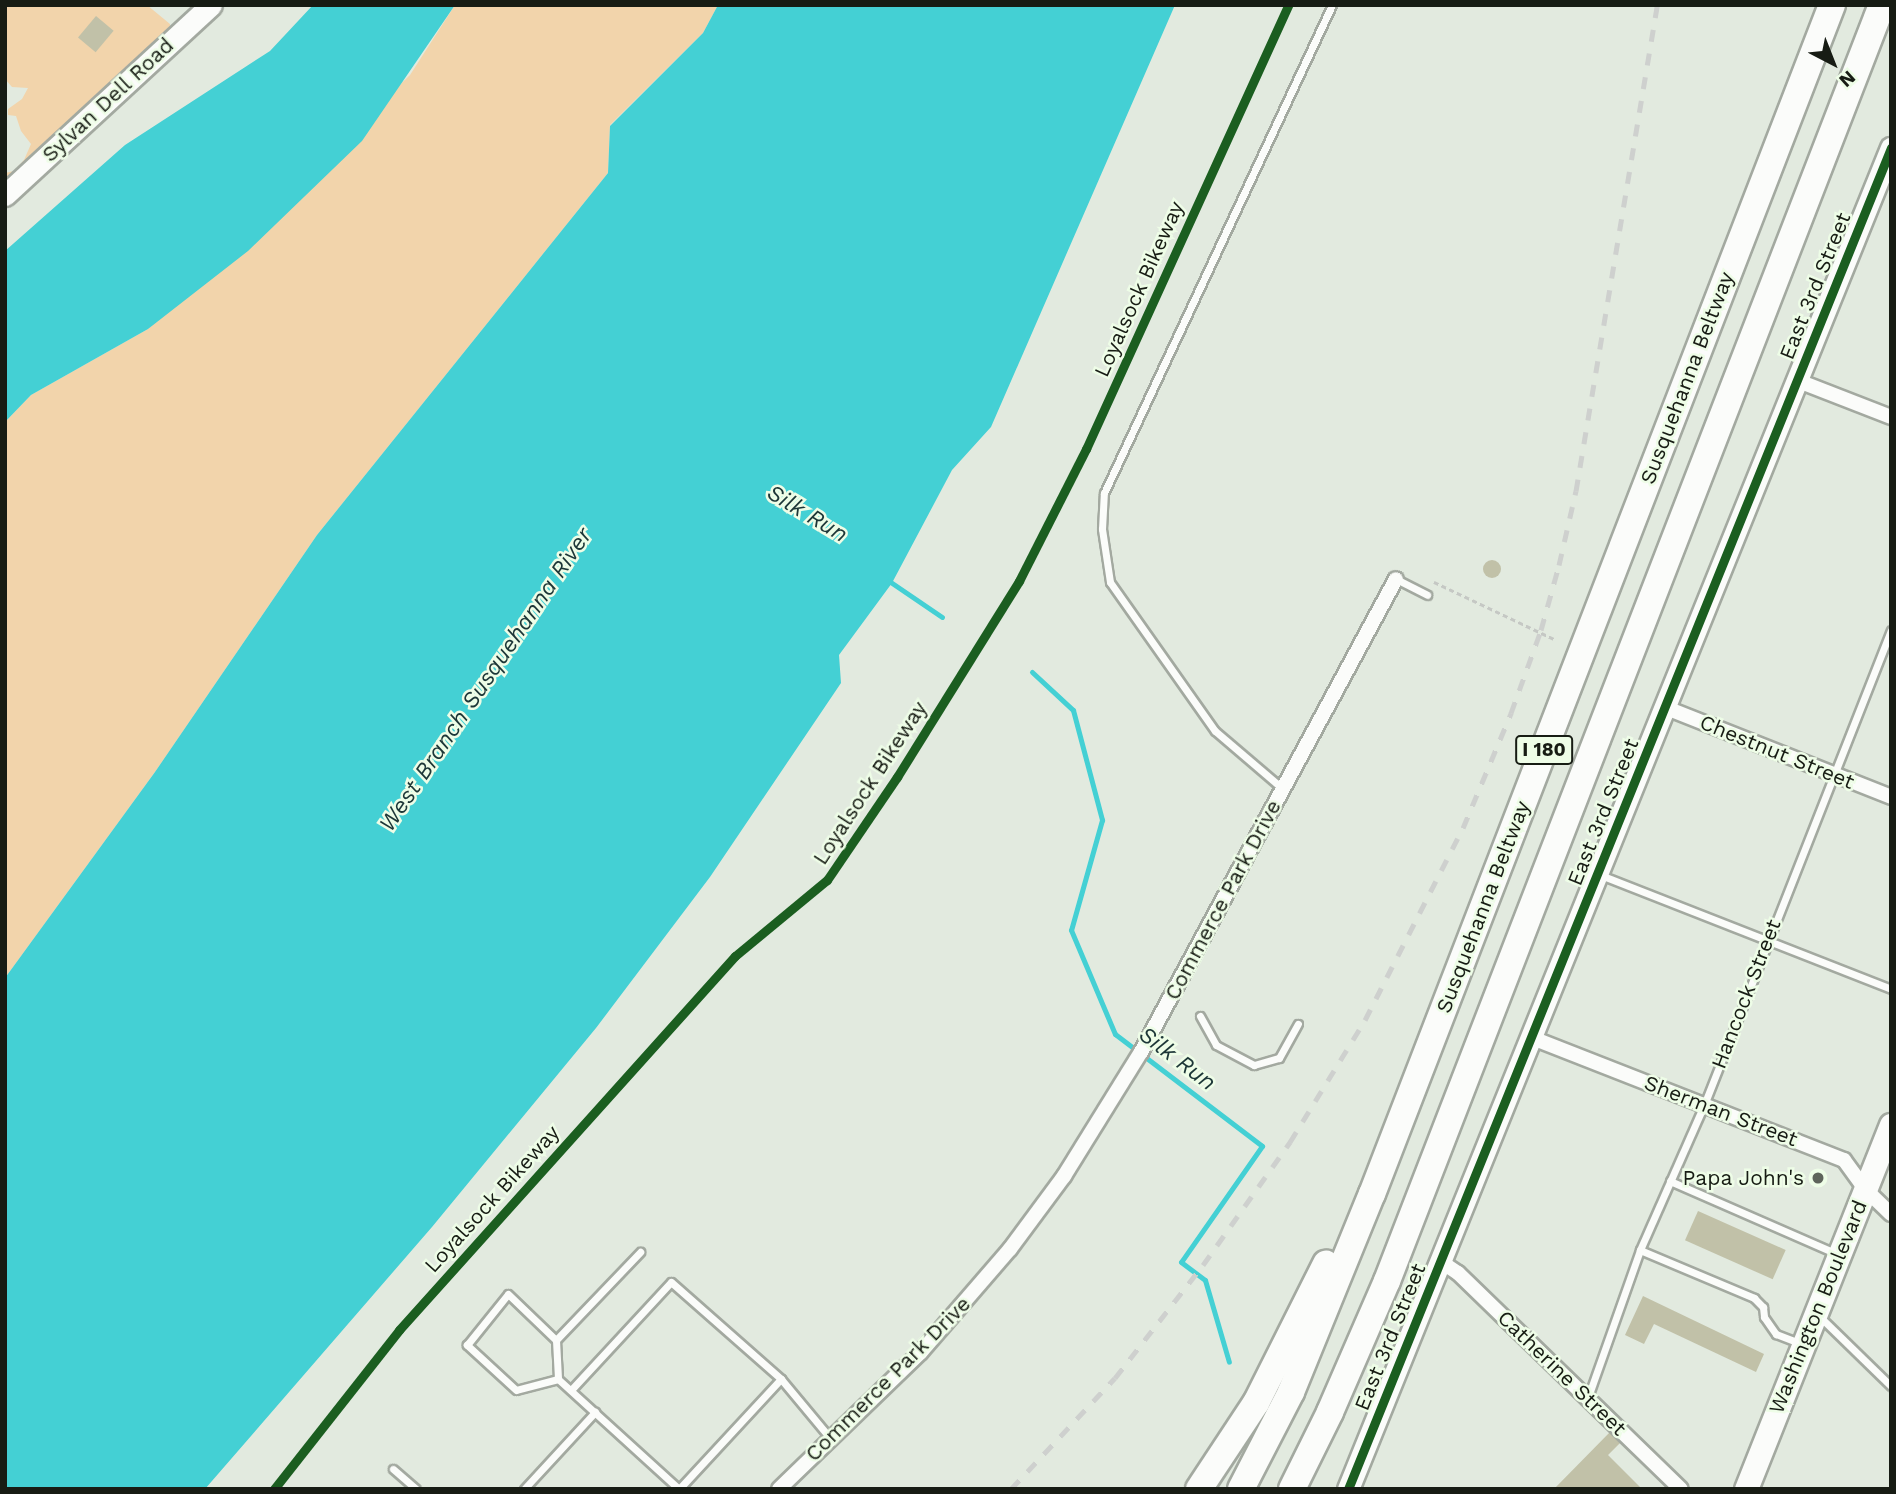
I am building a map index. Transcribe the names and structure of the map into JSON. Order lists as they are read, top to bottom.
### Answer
{
  "streets": {
    "highway": ["Susquehanna Beltway", "I 180"],
    "main road": ["Sylvan Dell Road", "East 3rd Street", "Washington Boulevard"],
    "street": [
      "Chestnut Street",
      "Commerce Park Drive",
      "Sherman Street",
      "Catherine Street"
    ],
    "lane": ["Hancock Street"],
    "cycle path": ["Loyalsock Bikeway"]
  },
  "crossings": [
    ["East 3rd Street", "Chestnut Street"],
    ["East 3rd Street", "Sherman Street"],
    ["East 3rd Street", "Catherine Street"],
    ["Chestnut Street", "Hancock Street"],
    ["Hancock Street", "Sherman Street"],
    ["Hancock Street", "Catherine Street"],
    ["Sherman Street", "Washington Boulevard"]
  ],
  "water": ["Silk Run", "West Branch Susquehanna River"],
  "places": ["Papa John's"],
  "north": "bottom right"
}
